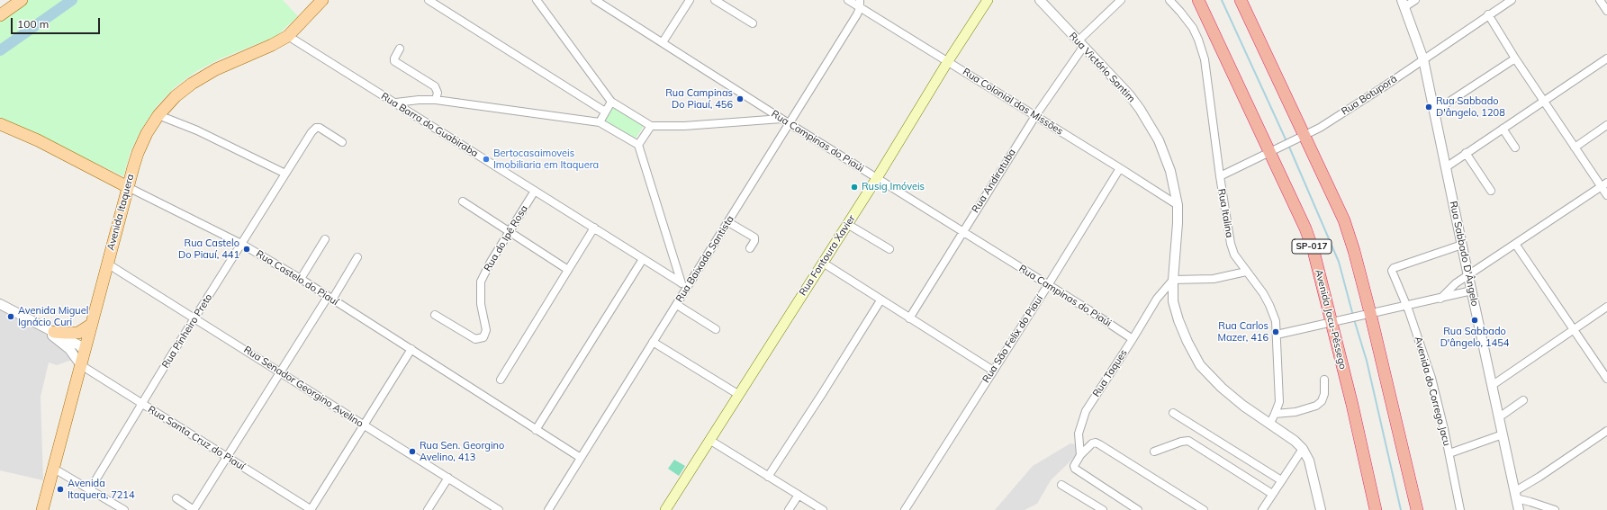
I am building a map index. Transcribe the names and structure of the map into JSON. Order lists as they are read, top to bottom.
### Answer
{
  "streets": {
    "highway": ["SP-017", "Avenida Jacu-Pêssego"],
    "main road": ["Avenida Itaquera", "Rua Fontoura Xavier", "Rua Castelo do Piauí"],
    "street": [
      "Rua Victório Santim",
      "Rua Botuporã",
      "Rua Colonial das Missões",
      "Rua Barra do Guabiraba",
      "Rua Campinas do Piaúi",
      "Rua Andiratuba",
      "Rua Italina",
      "Rua do Ipê Rosa",
      "Rua Sabbado D'Ângelo",
      "Rua Baixada Santista",
      "Rua Pinheiro Preto",
      "Rua São Felix do Piauí",
      "Rua Taques",
      "Rua Senador Georgino Avelino",
      "Avenida do Corrego Jacu",
      "Rua Santa Cruz do Piauí"
    ]
  },
  "crossings": [
    ["Rua Victório Santim", "Rua Colonial das Missões"],
    ["Rua Victório Santim", "Rua Andiratuba"],
    ["Rua Victório Santim", "Rua Italina"],
    ["Rua Victório Santim", "Rua Taques"],
    ["Rua Botuporã", "Rua Italina"],
    ["Rua Botuporã", "Rua Sabbado D'Ângelo"],
    ["Rua Botuporã", "Avenida Jacu-Pêssego"],
    ["Rua Colonial das Missões", "Rua Andiratuba"],
    ["Rua Colonial das Missões", "Rua Fontoura Xavier"],
    ["Rua Colonial das Missões", "Rua Baixada Santista"],
    ["Rua Colonial das Missões", "Rua São Felix do Piauí"],
    ["Rua Barra do Guabiraba", "Avenida Itaquera"],
    ["Rua Barra do Guabiraba", "Rua do Ipê Rosa"],
    ["Rua Campinas do Piaúi", "Rua Andiratuba"],
    ["Rua Campinas do Piaúi", "Rua Fontoura Xavier"],
    ["Rua Campinas do Piaúi", "Rua Baixada Santista"],
    ["Rua Campinas do Piaúi", "Rua São Felix do Piauí"],
    ["Rua Campinas do Piaúi", "Rua Taques"],
    ["Avenida Itaquera", "Rua Castelo do Piauí"],
    ["Avenida Itaquera", "Rua Senador Georgino Avelino"],
    ["Avenida Itaquera", "Rua Santa Cruz do Piauí"],
    ["Rua Sabbado D'Ângelo", "Avenida do Corrego Jacu"],
    ["Rua Baixada Santista", "Rua Castelo do Piauí"],
    ["Rua Castelo do Piauí", "Rua Pinheiro Preto"],
    ["Rua Pinheiro Preto", "Rua Senador Georgino Avelino"],
    ["Rua Pinheiro Preto", "Rua Santa Cruz do Piauí"]
  ],
  "places": [
    "Rua Campinas Do Piauí, 456",
    "Rua Sabbado D'ângelo, 1208",
    "Bertocasaimoveis Imobiliaria em Itaquera",
    "Rusig Imóveis",
    "Rua Castelo Do Piauí, 441",
    "Avenida Miguel Ignácio Curi",
    "Rua Sabbado D'ângelo, 1454",
    "Rua Carlos Mazer, 416",
    "Rua Sen. Georgino Avelino, 413",
    "Avenida Itaquera, 7214"
  ],
  "scale_bar": "100 m"
}
